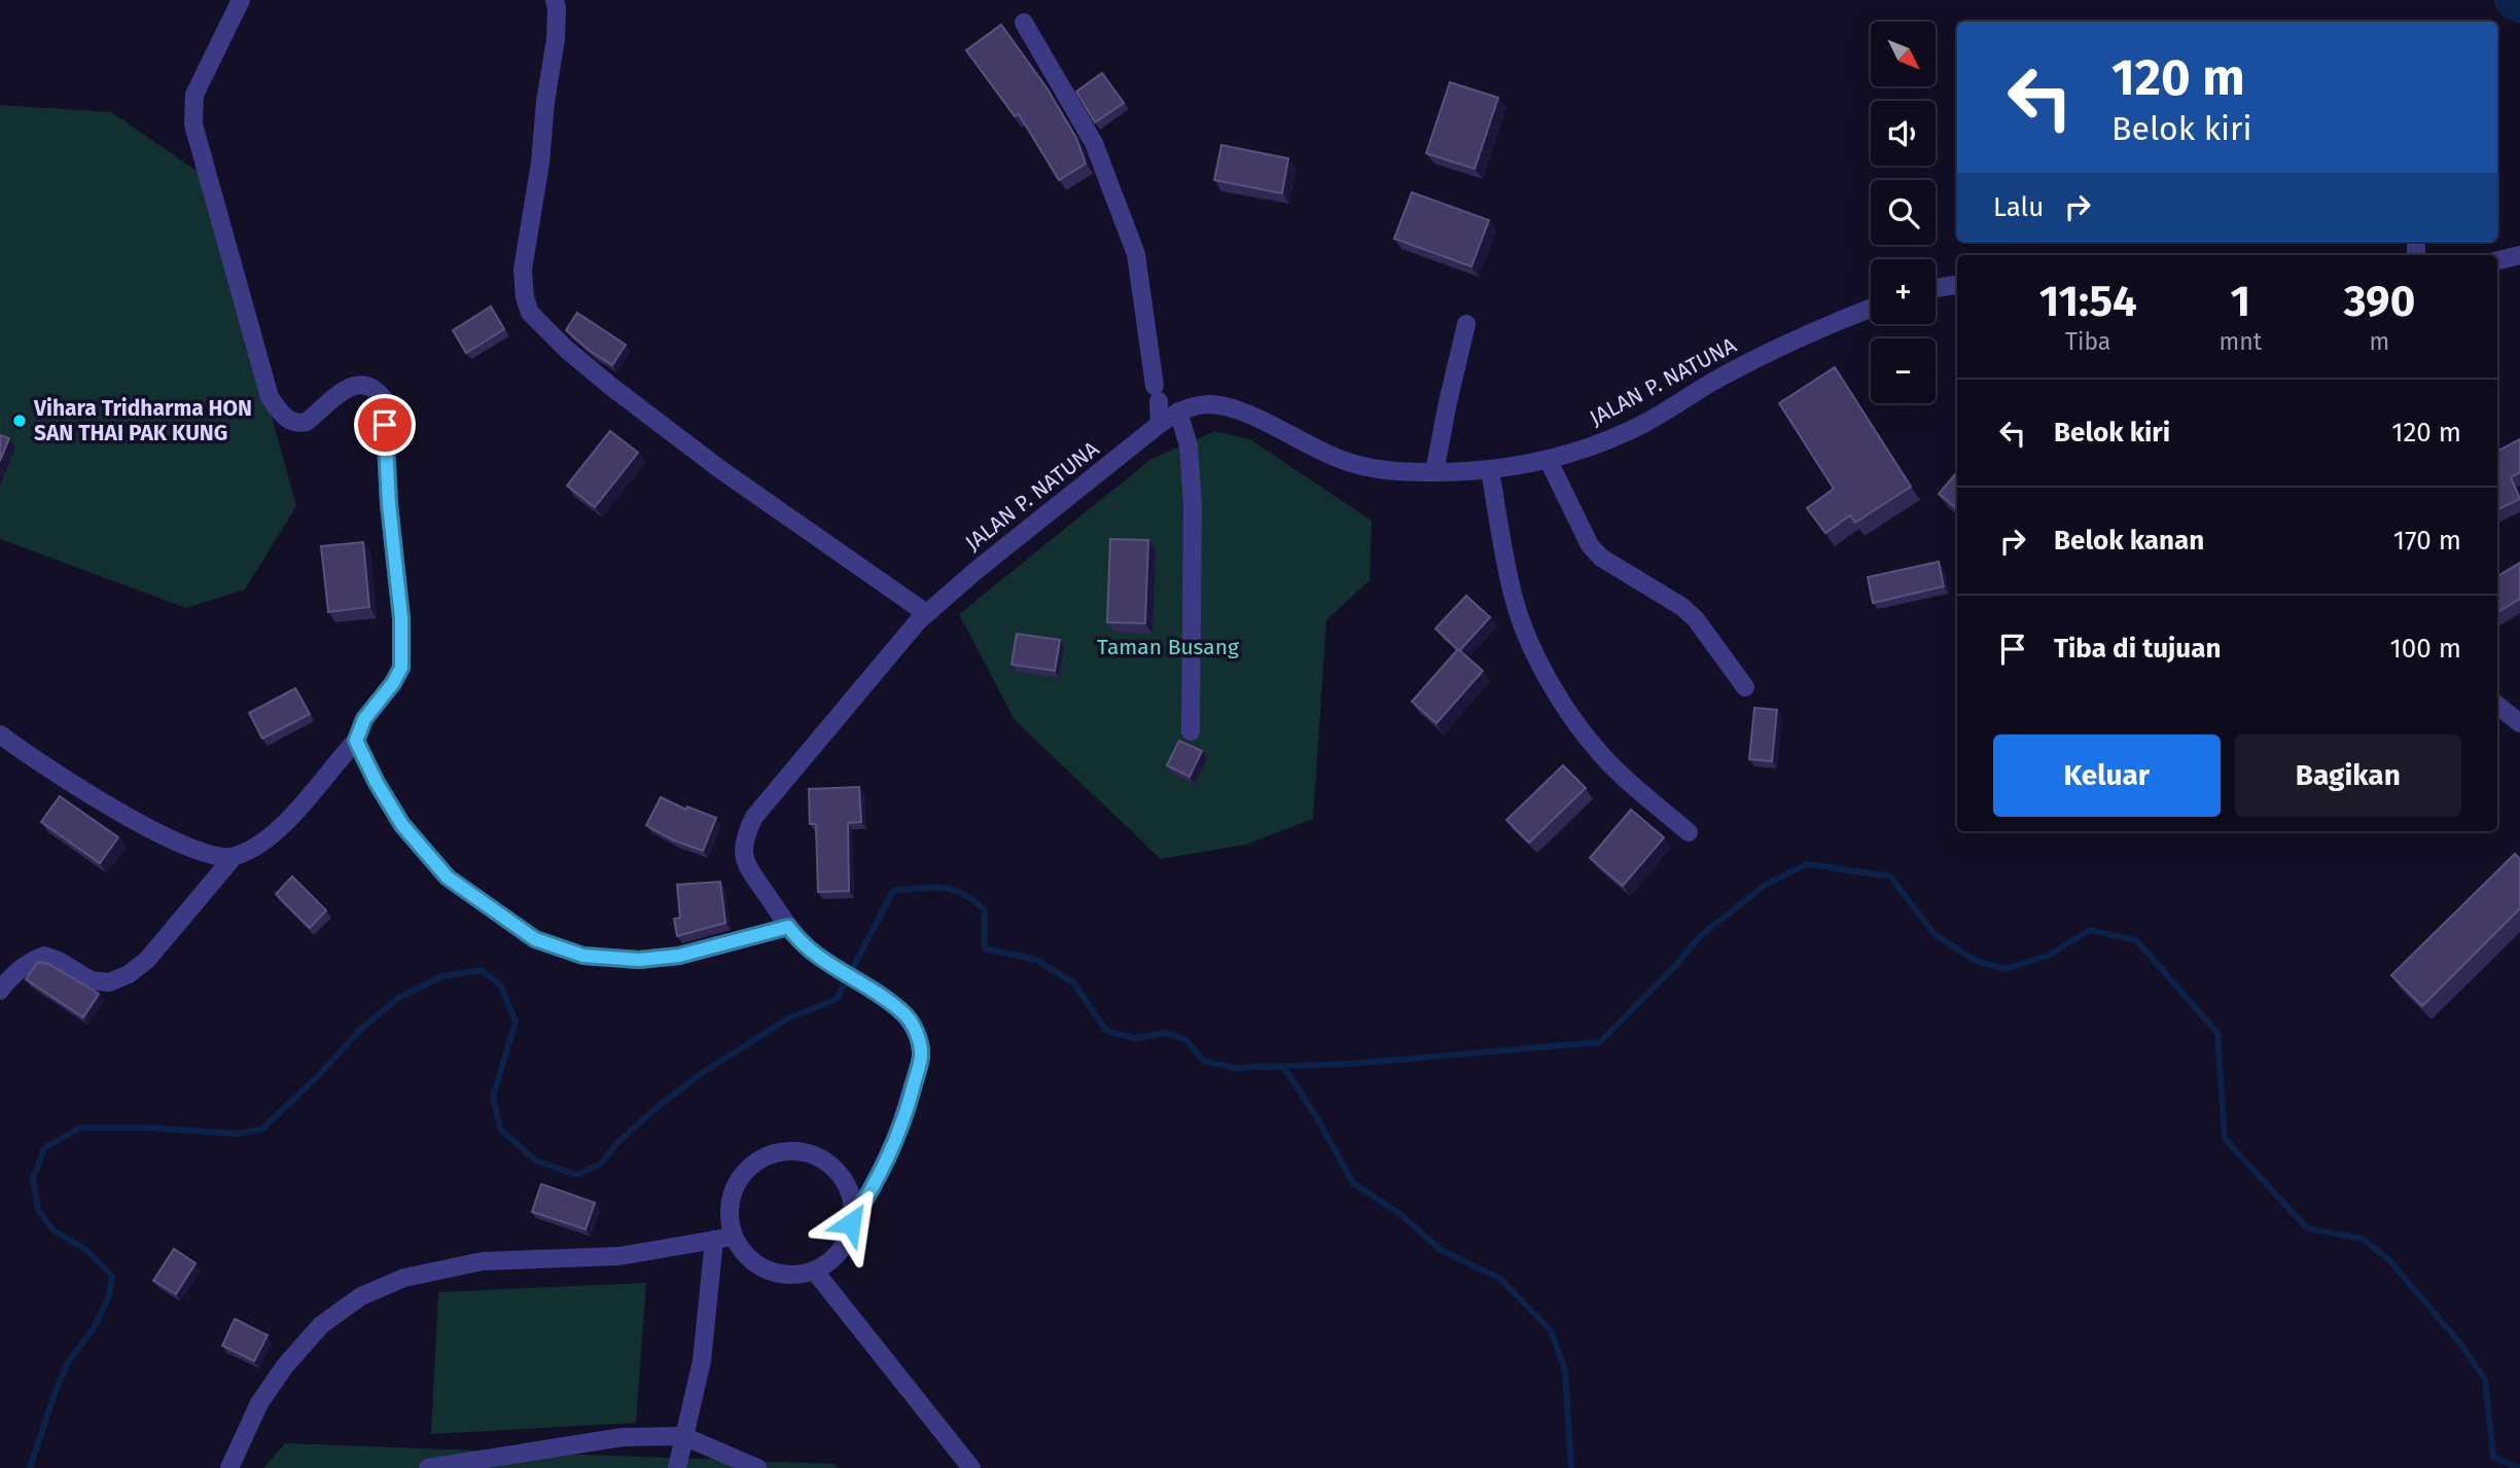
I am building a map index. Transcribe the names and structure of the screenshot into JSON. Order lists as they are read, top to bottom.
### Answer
{
  "streets": {
    "street": ["JALAN P. NATUNA"]
  },
  "parks": ["Taman Busang"],
  "places": ["Vihara Tridharma HON SAN THAI PAK KUNG"],
  "north": "bottom right",
  "page": {
    "map_buttons": ["+", "−"],
    "turn": ["120 m", "Belok kiri"],
    "then": "Lalu",
    "eta": [
      "11:54",
      "Tiba",
      "1",
      "mnt",
      "390",
      "m"
    ],
    "list": [
      {
        "name": "Belok kiri",
        "value": "120 m"
      },
      {
        "name": "Belok kanan",
        "value": "170 m"
      },
      {
        "name": "Tiba di tujuan",
        "value": "100 m"
      }
    ],
    "buttons": ["Keluar", "Bagikan"]
  }
}
